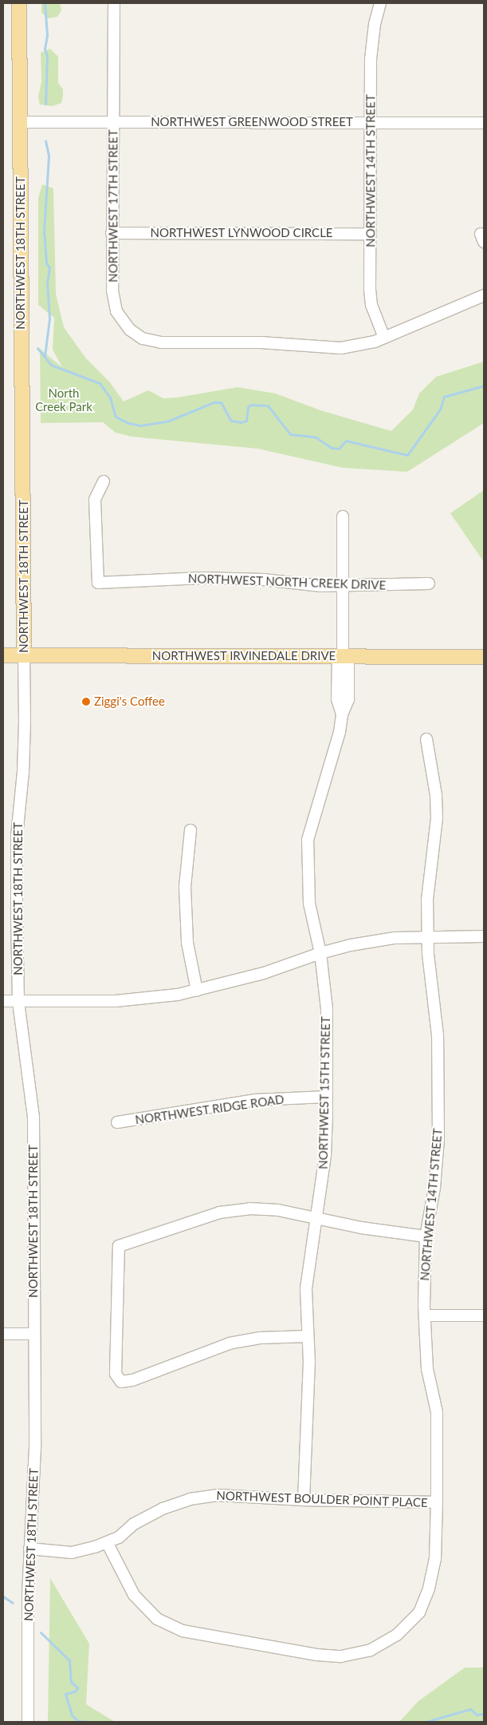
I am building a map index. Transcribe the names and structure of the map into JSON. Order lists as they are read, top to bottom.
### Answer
{
  "streets": {
    "main road": ["NORTHWEST 18TH STREET", "NORTHWEST IRVINEDALE DRIVE"],
    "street": [
      "NORTHWEST GREENWOOD STREET",
      "NORTHWEST 14TH STREET",
      "NORTHWEST 17TH STREET",
      "NORTHWEST LYNWOOD CIRCLE",
      "NORTHWEST NORTH CREEK DRIVE",
      "NORTHWEST 15TH STREET",
      "NORTHWEST RIDGE ROAD",
      "NORTHWEST BOULDER POINT PLACE"
    ]
  },
  "crossings": [
    ["NORTHWEST GREENWOOD STREET", "NORTHWEST 14TH STREET"],
    ["NORTHWEST GREENWOOD STREET", "NORTHWEST 17TH STREET"],
    ["NORTHWEST GREENWOOD STREET", "NORTHWEST 18TH STREET"],
    ["NORTHWEST 14TH STREET", "NORTHWEST 17TH STREET"],
    ["NORTHWEST 14TH STREET", "NORTHWEST LYNWOOD CIRCLE"],
    ["NORTHWEST 14TH STREET", "NORTHWEST BOULDER POINT PLACE"],
    ["NORTHWEST 17TH STREET", "NORTHWEST LYNWOOD CIRCLE"],
    ["NORTHWEST 18TH STREET", "NORTHWEST IRVINEDALE DRIVE"],
    ["NORTHWEST 18TH STREET", "NORTHWEST BOULDER POINT PLACE"],
    ["NORTHWEST NORTH CREEK DRIVE", "NORTHWEST 15TH STREET"],
    ["NORTHWEST IRVINEDALE DRIVE", "NORTHWEST 15TH STREET"],
    ["NORTHWEST 15TH STREET", "NORTHWEST RIDGE ROAD"],
    ["NORTHWEST 15TH STREET", "NORTHWEST BOULDER POINT PLACE"]
  ],
  "parks": ["North Creek Park"],
  "places": ["Ziggi's Coffee"]
}
